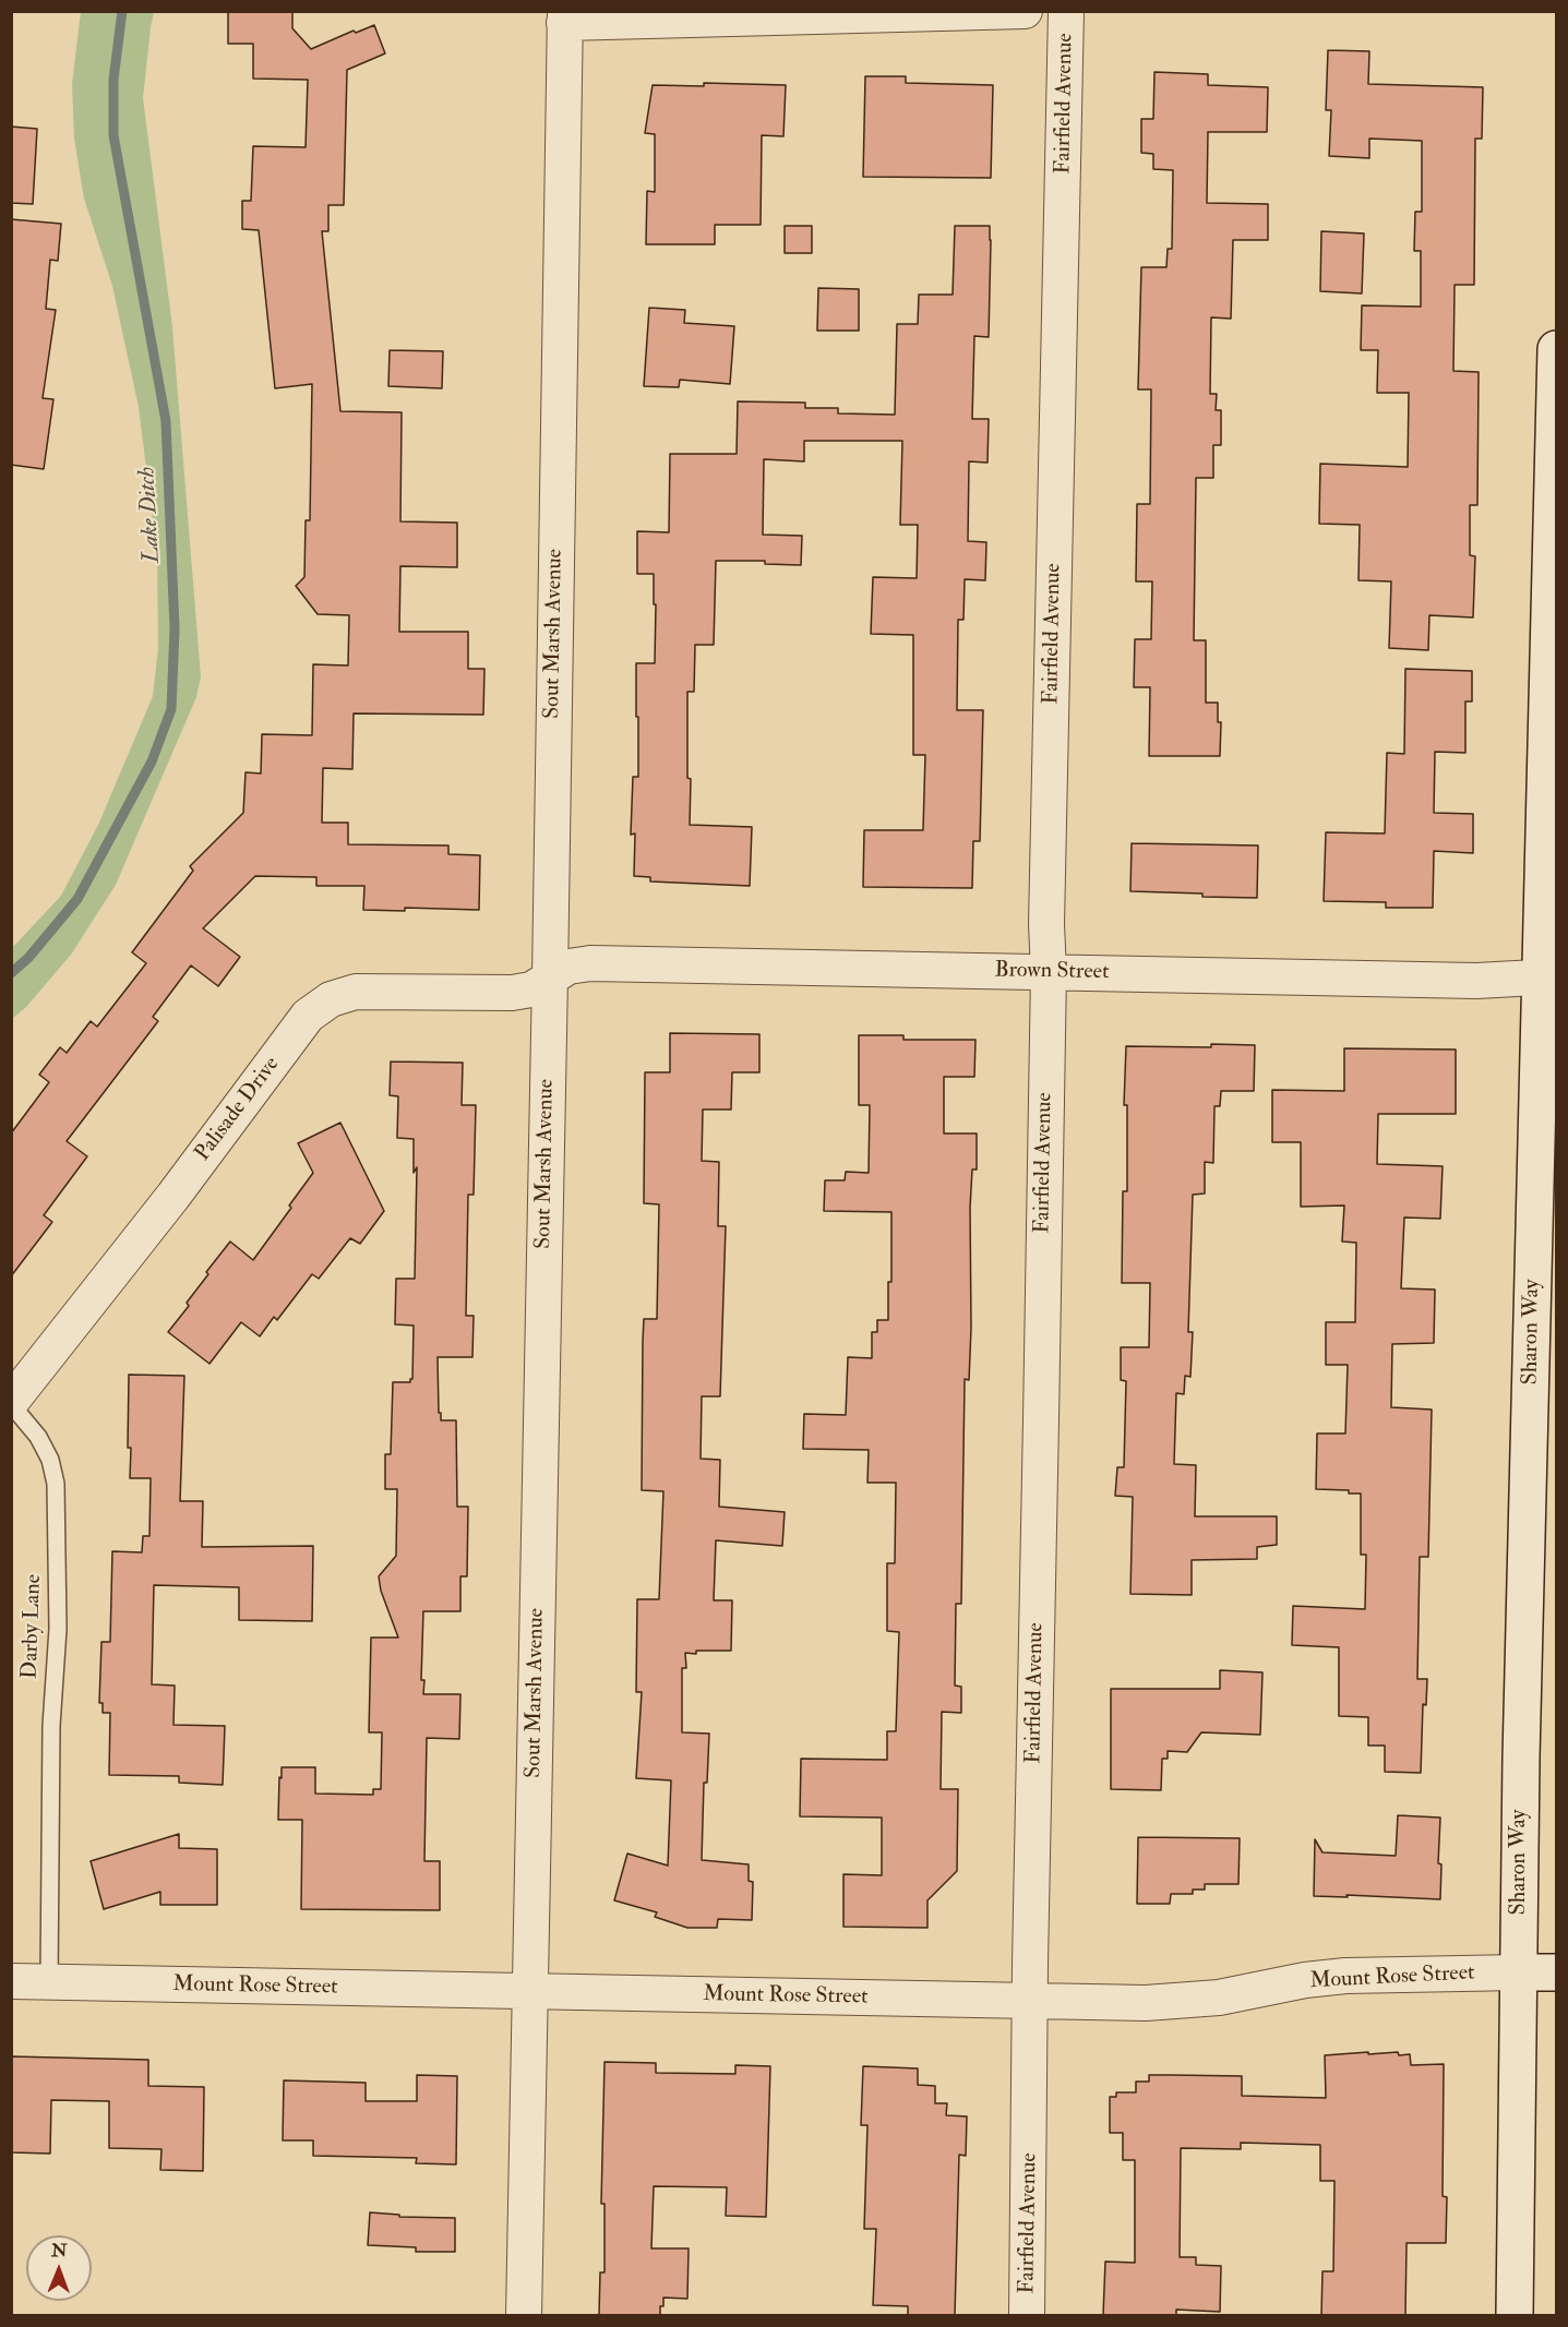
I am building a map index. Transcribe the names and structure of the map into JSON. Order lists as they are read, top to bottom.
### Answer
{
  "streets": {
    "street": [
      "Fairfield Avenue",
      "Sout Marsh Avenue",
      "Brown Street",
      "Palisade Drive",
      "Sharon Way",
      "Mount Rose Street"
    ],
    "lane": ["Darby Lane"]
  },
  "crossings": [
    ["Fairfield Avenue", "Brown Street"],
    ["Fairfield Avenue", "Mount Rose Street"],
    ["Sout Marsh Avenue", "Brown Street"],
    ["Sout Marsh Avenue", "Palisade Drive"],
    ["Sout Marsh Avenue", "Mount Rose Street"],
    ["Brown Street", "Palisade Drive"],
    ["Brown Street", "Sharon Way"],
    ["Palisade Drive", "Darby Lane"],
    ["Sharon Way", "Mount Rose Street"],
    ["Darby Lane", "Mount Rose Street"]
  ],
  "water": ["Lake Ditch"],
  "north": "top"
}
